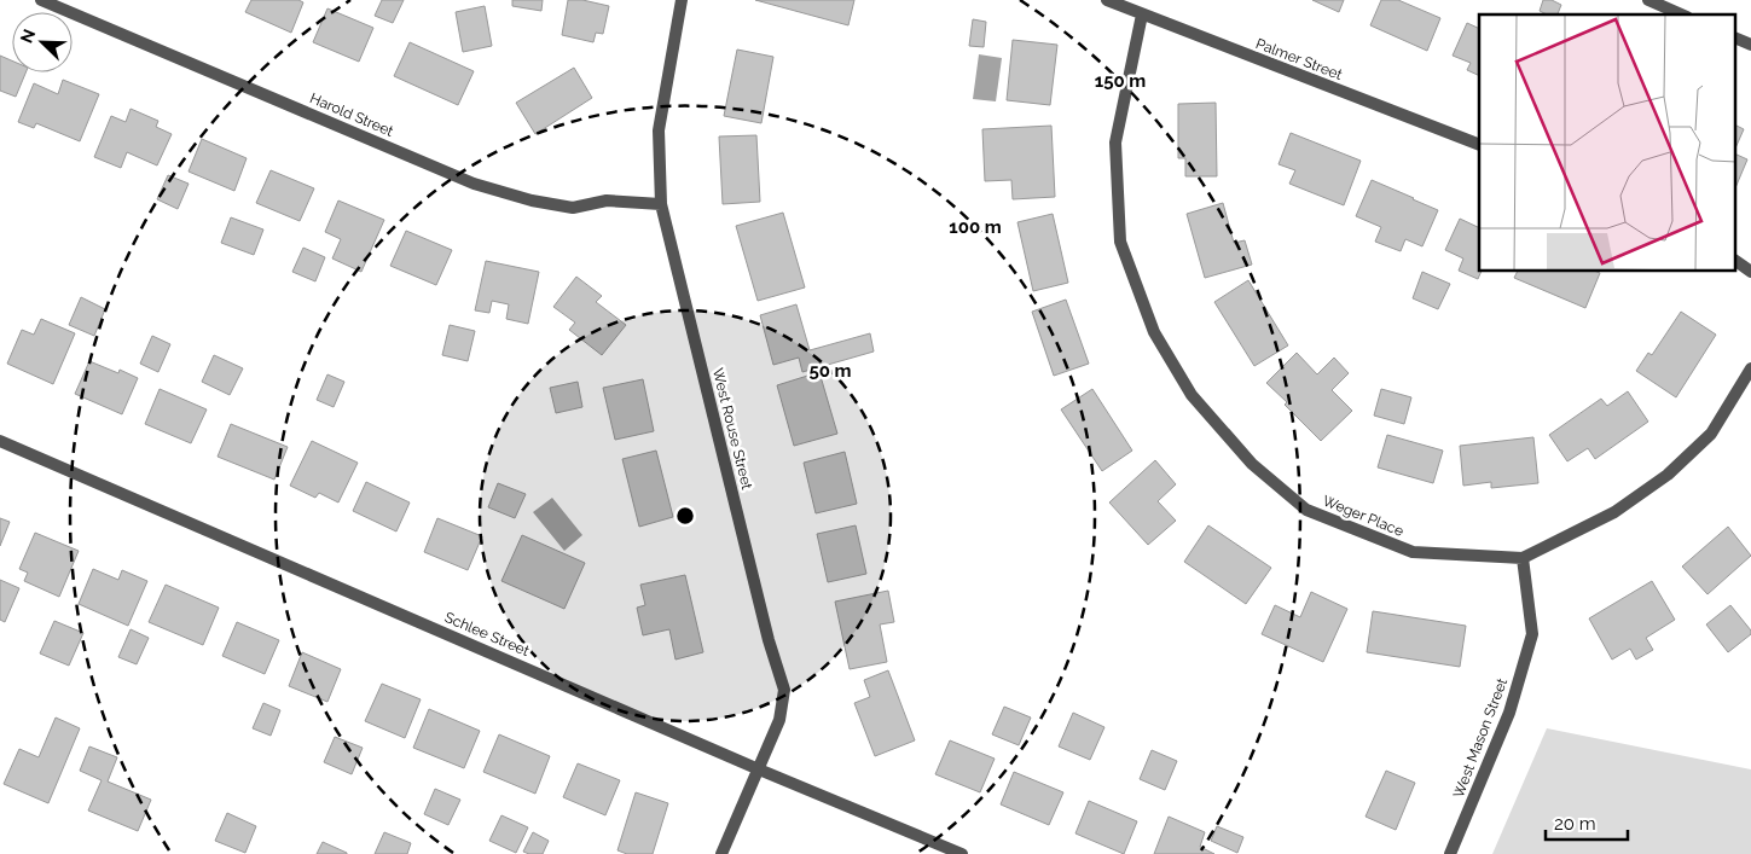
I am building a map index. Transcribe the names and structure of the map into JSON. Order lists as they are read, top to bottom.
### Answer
{
  "streets": {
    "street": [
      "Palmer Street",
      "Harold Street",
      "West Rouse Street",
      "Weger Place",
      "Schlee Street",
      "West Mason Street"
    ]
  },
  "crossings": [
    ["Palmer Street", "Weger Place"],
    ["Harold Street", "West Rouse Street"],
    ["West Rouse Street", "Schlee Street"],
    ["Weger Place", "West Mason Street"]
  ],
  "scale_bar": "20 m",
  "north": "top left",
  "rings": ["150 m", "100 m", "50 m"]
}
